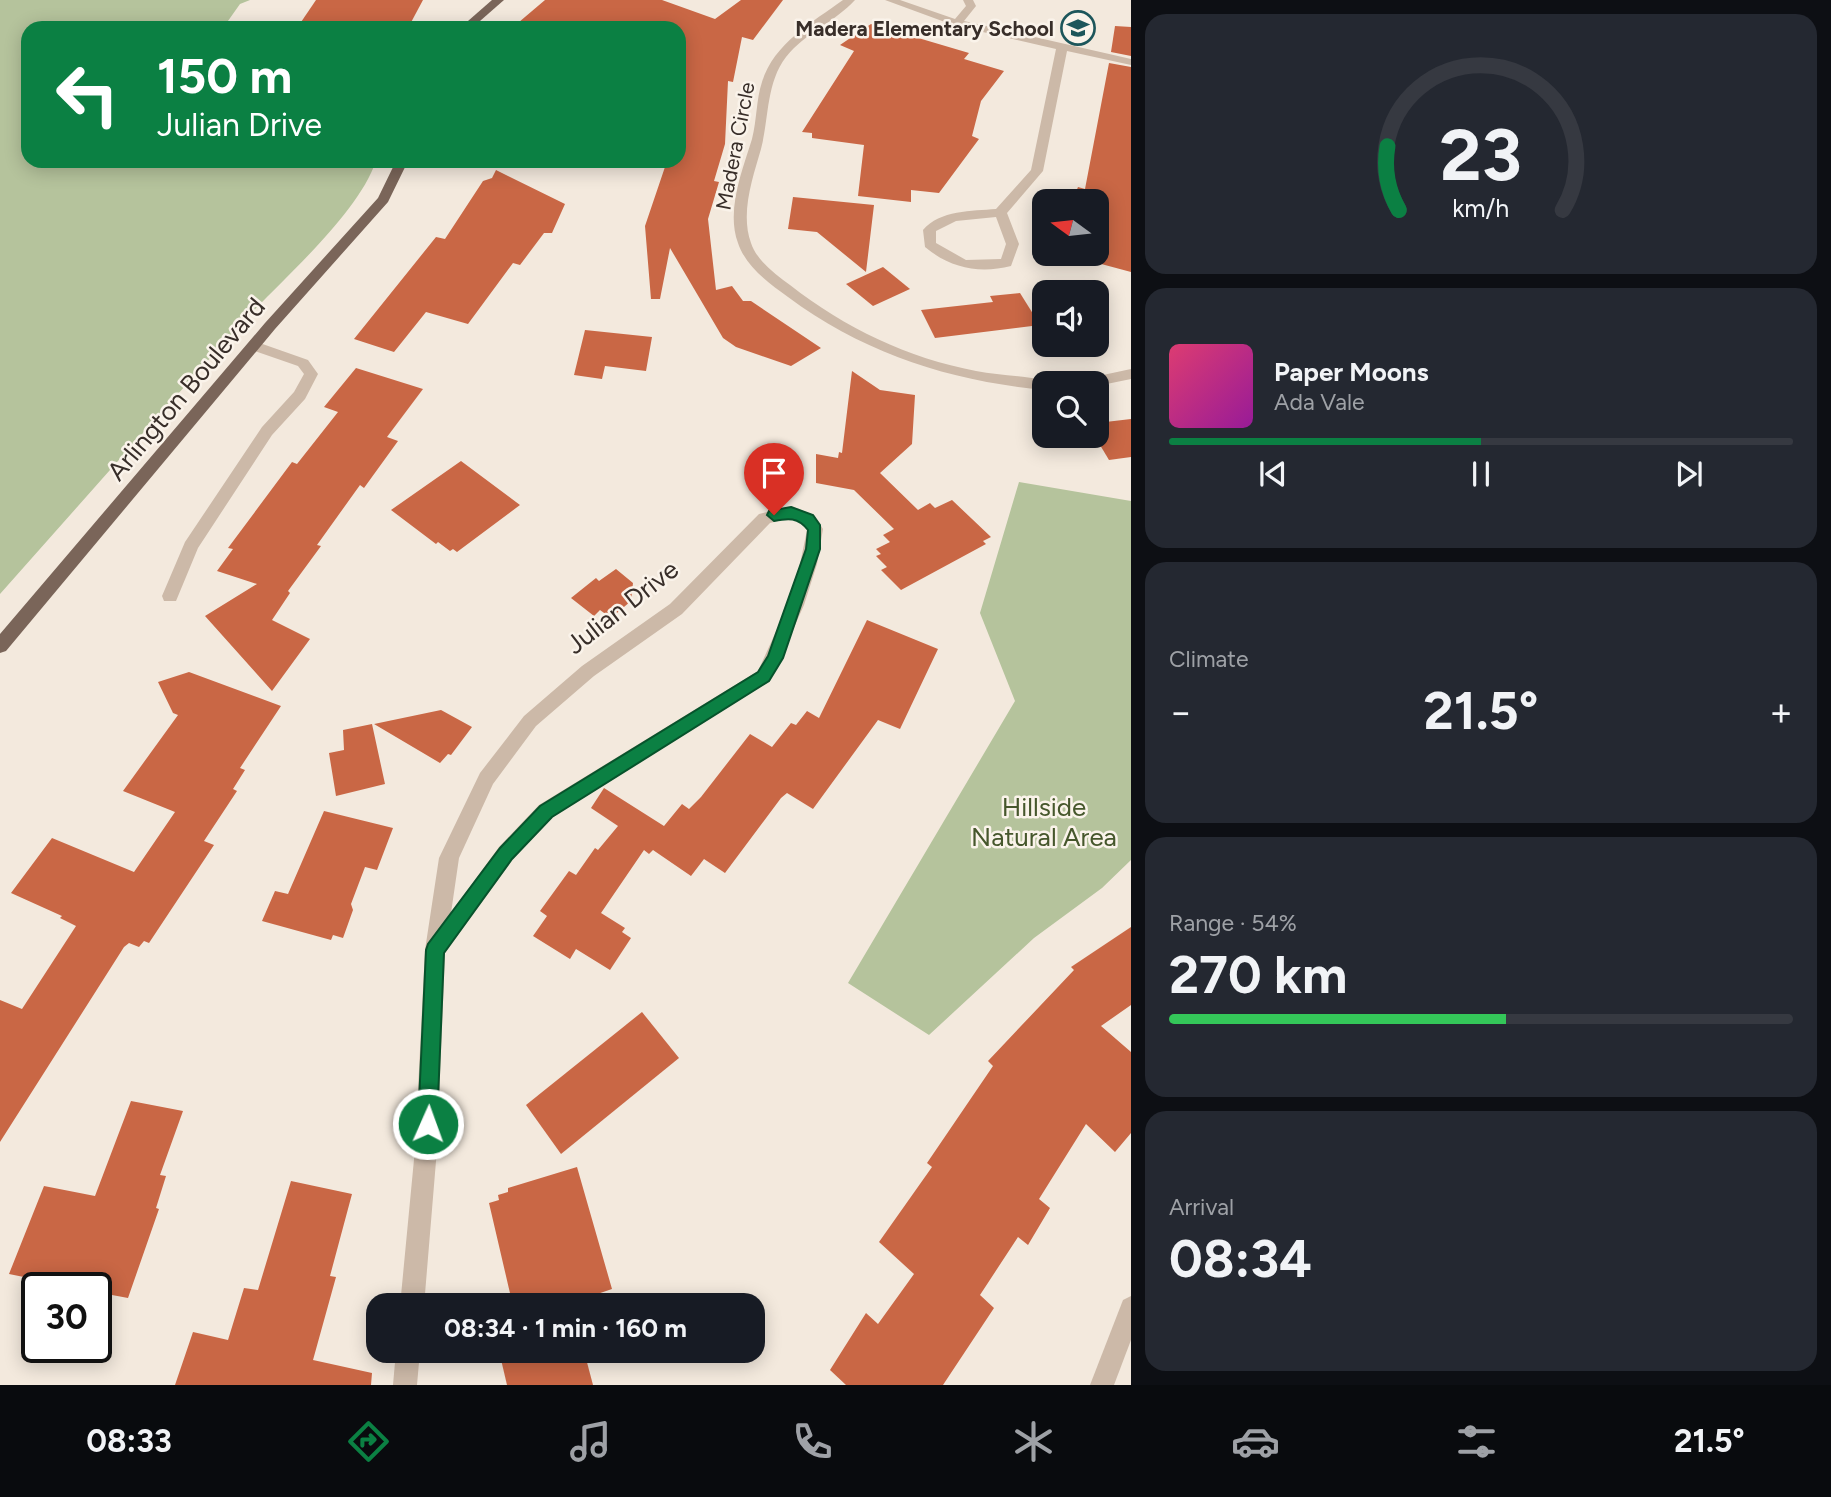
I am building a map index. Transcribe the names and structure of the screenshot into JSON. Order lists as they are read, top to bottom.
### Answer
{
  "streets": {
    "main road": ["Arlington Boulevard"],
    "street": ["Madera Circle", "Julian Drive"]
  },
  "parks": ["Hillside Natural Area"],
  "places": {
    "school or university": ["Madera Elementary School"]
  },
  "north": "left",
  "page": {
    "turn": ["150 m", "Julian Drive"],
    "song": ["Paper Moons", "Ada Vale"],
    "tile": [
      "Climate",
      ["Range · 54%", "270 km"],
      ["Arrival", "08:34"]
    ],
    "heat": ["−", "21.5°", "+"],
    "limit": "30",
    "trip": "08:34 · 1 min · 160 m",
    "tabs": ["08:33", "21.5°"],
    "gauge": ["23", "km/h"]
  }
}
